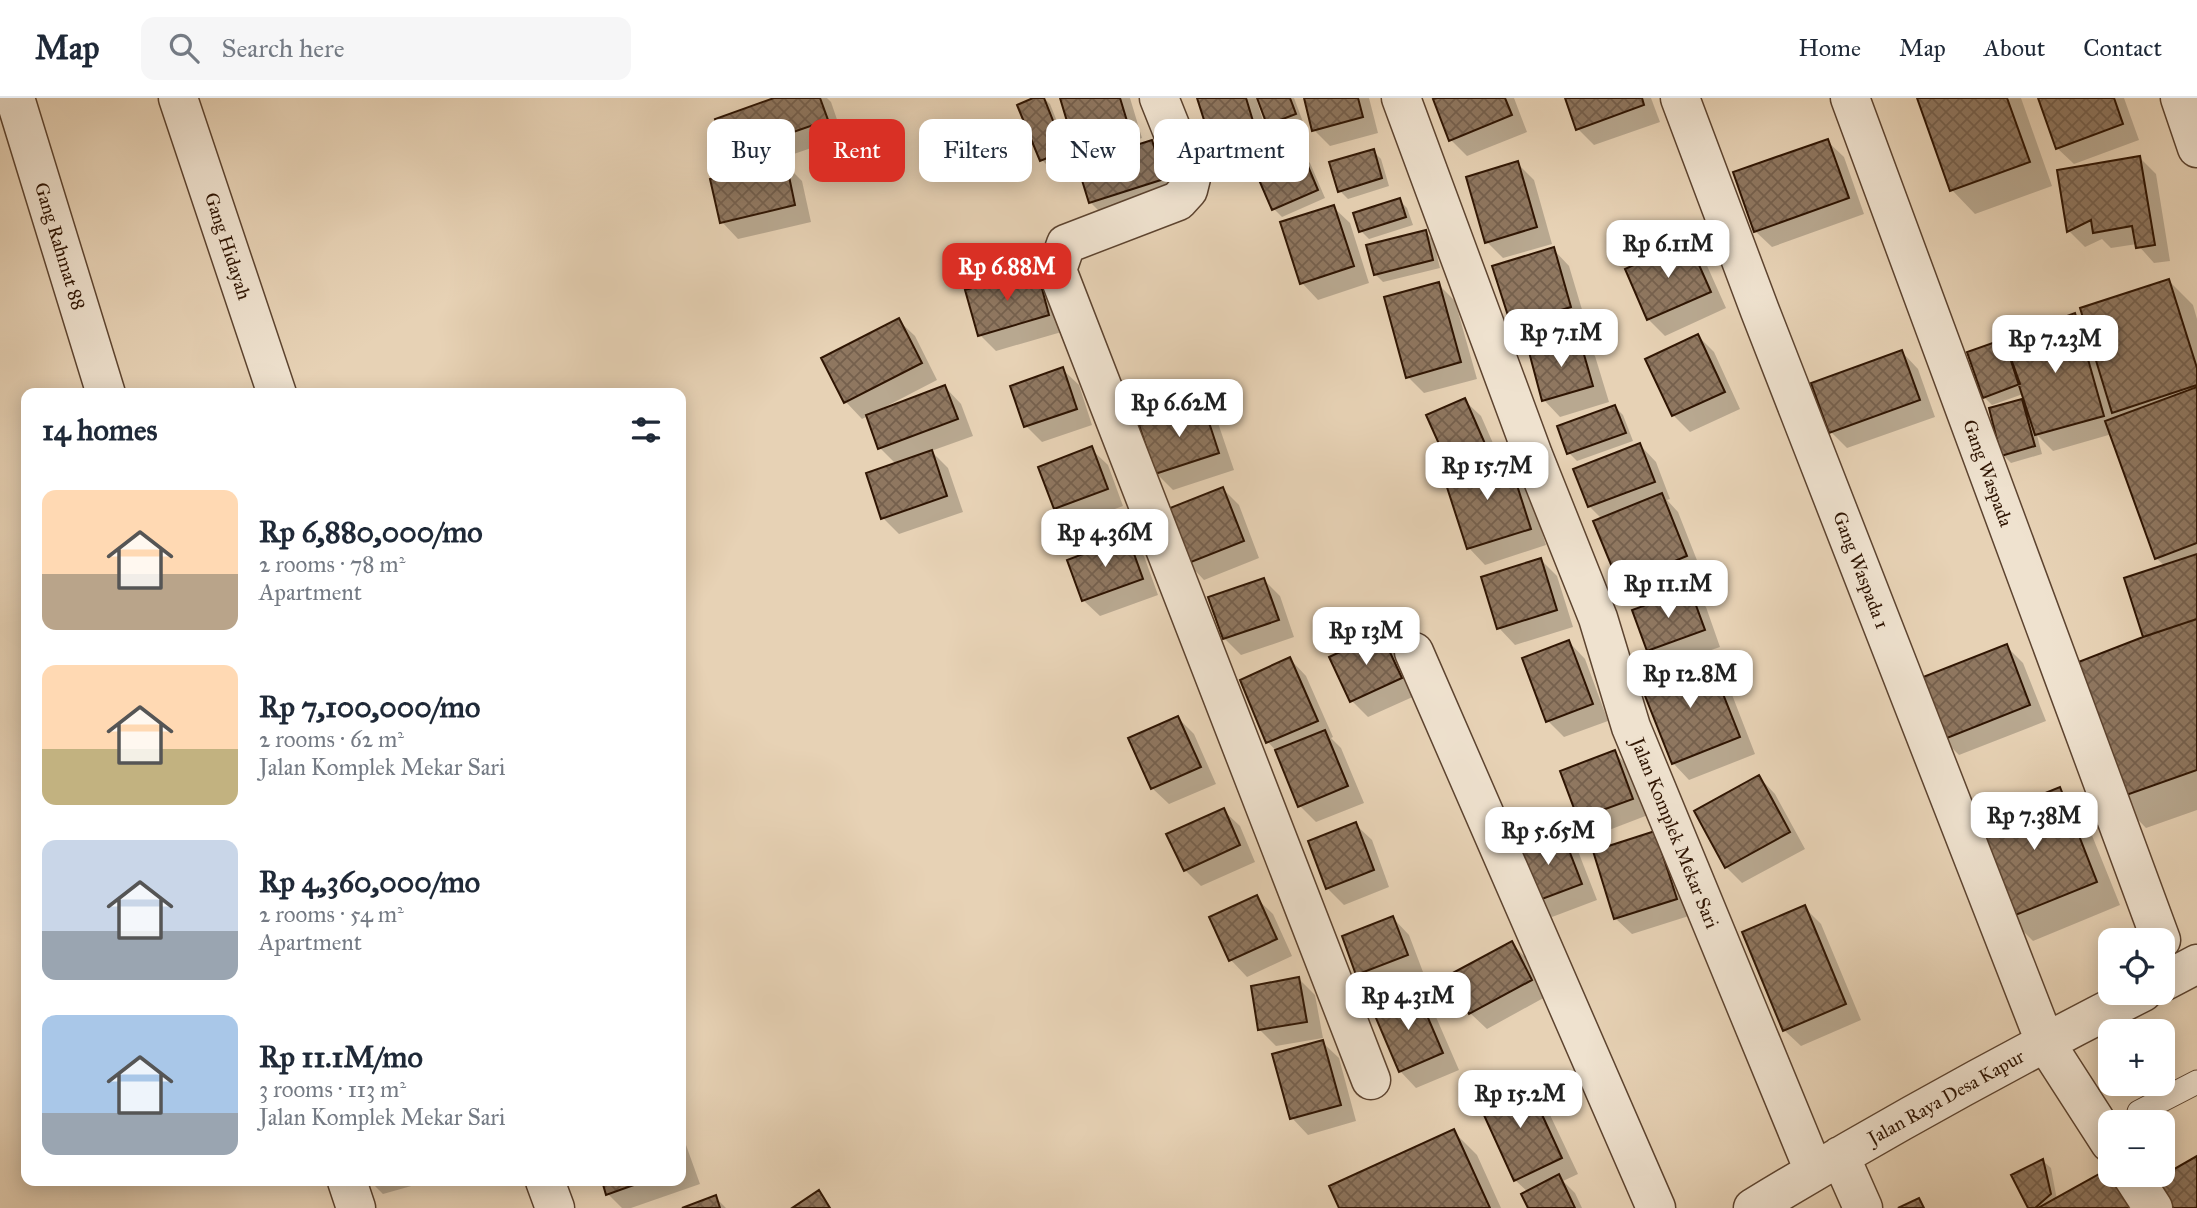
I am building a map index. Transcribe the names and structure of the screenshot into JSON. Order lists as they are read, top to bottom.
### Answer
{
  "streets": {
    "street": [
      "Gang Rahmat 88",
      "Gang Hidayah",
      "Gang Waspada",
      "Gang Waspada 1",
      "Jalan Komplek Mekar Sari",
      "Jalan Raya Desa Kapur"
    ]
  },
  "crossings": [
    ["Gang Waspada 1", "Jalan Raya Desa Kapur"],
    ["Jalan Komplek Mekar Sari", "Jalan Raya Desa Kapur"]
  ],
  "page": {
    "header": "Map",
    "search": "Search here",
    "nav": [
      "Home",
      "Map",
      "About",
      "Contact"
    ],
    "chip": [
      "Buy",
      "Rent",
      "Filters",
      "New",
      "Apartment"
    ],
    "price": [
      "Rp 6.11M",
      "Rp 6.88M",
      "Rp 7.1M",
      "Rp 7.23M",
      "Rp 6.62M",
      "Rp 15.7M",
      "Rp 4.36M",
      "Rp 11.1M",
      "Rp 13M",
      "Rp 12.8M",
      "Rp 7.38M",
      "Rp 5.65M",
      "Rp 4.31M",
      "Rp 15.2M"
    ],
    "heading": "14 homes",
    "list": [
      {
        "name": "Rp 6,880,000/mo",
        "note": "2 rooms · 78 m² · Apartment"
      },
      {
        "name": "Rp 7,100,000/mo",
        "note": "2 rooms · 62 m² · Jalan Komplek Mekar Sari"
      },
      {
        "name": "Rp 4,360,000/mo",
        "note": "2 rooms · 54 m² · Apartment"
      },
      {
        "name": "Rp 11.1M/mo",
        "note": "3 rooms · 113 m² · Jalan Komplek Mekar Sari"
      }
    ],
    "map_buttons": ["+", "−"]
  }
}
